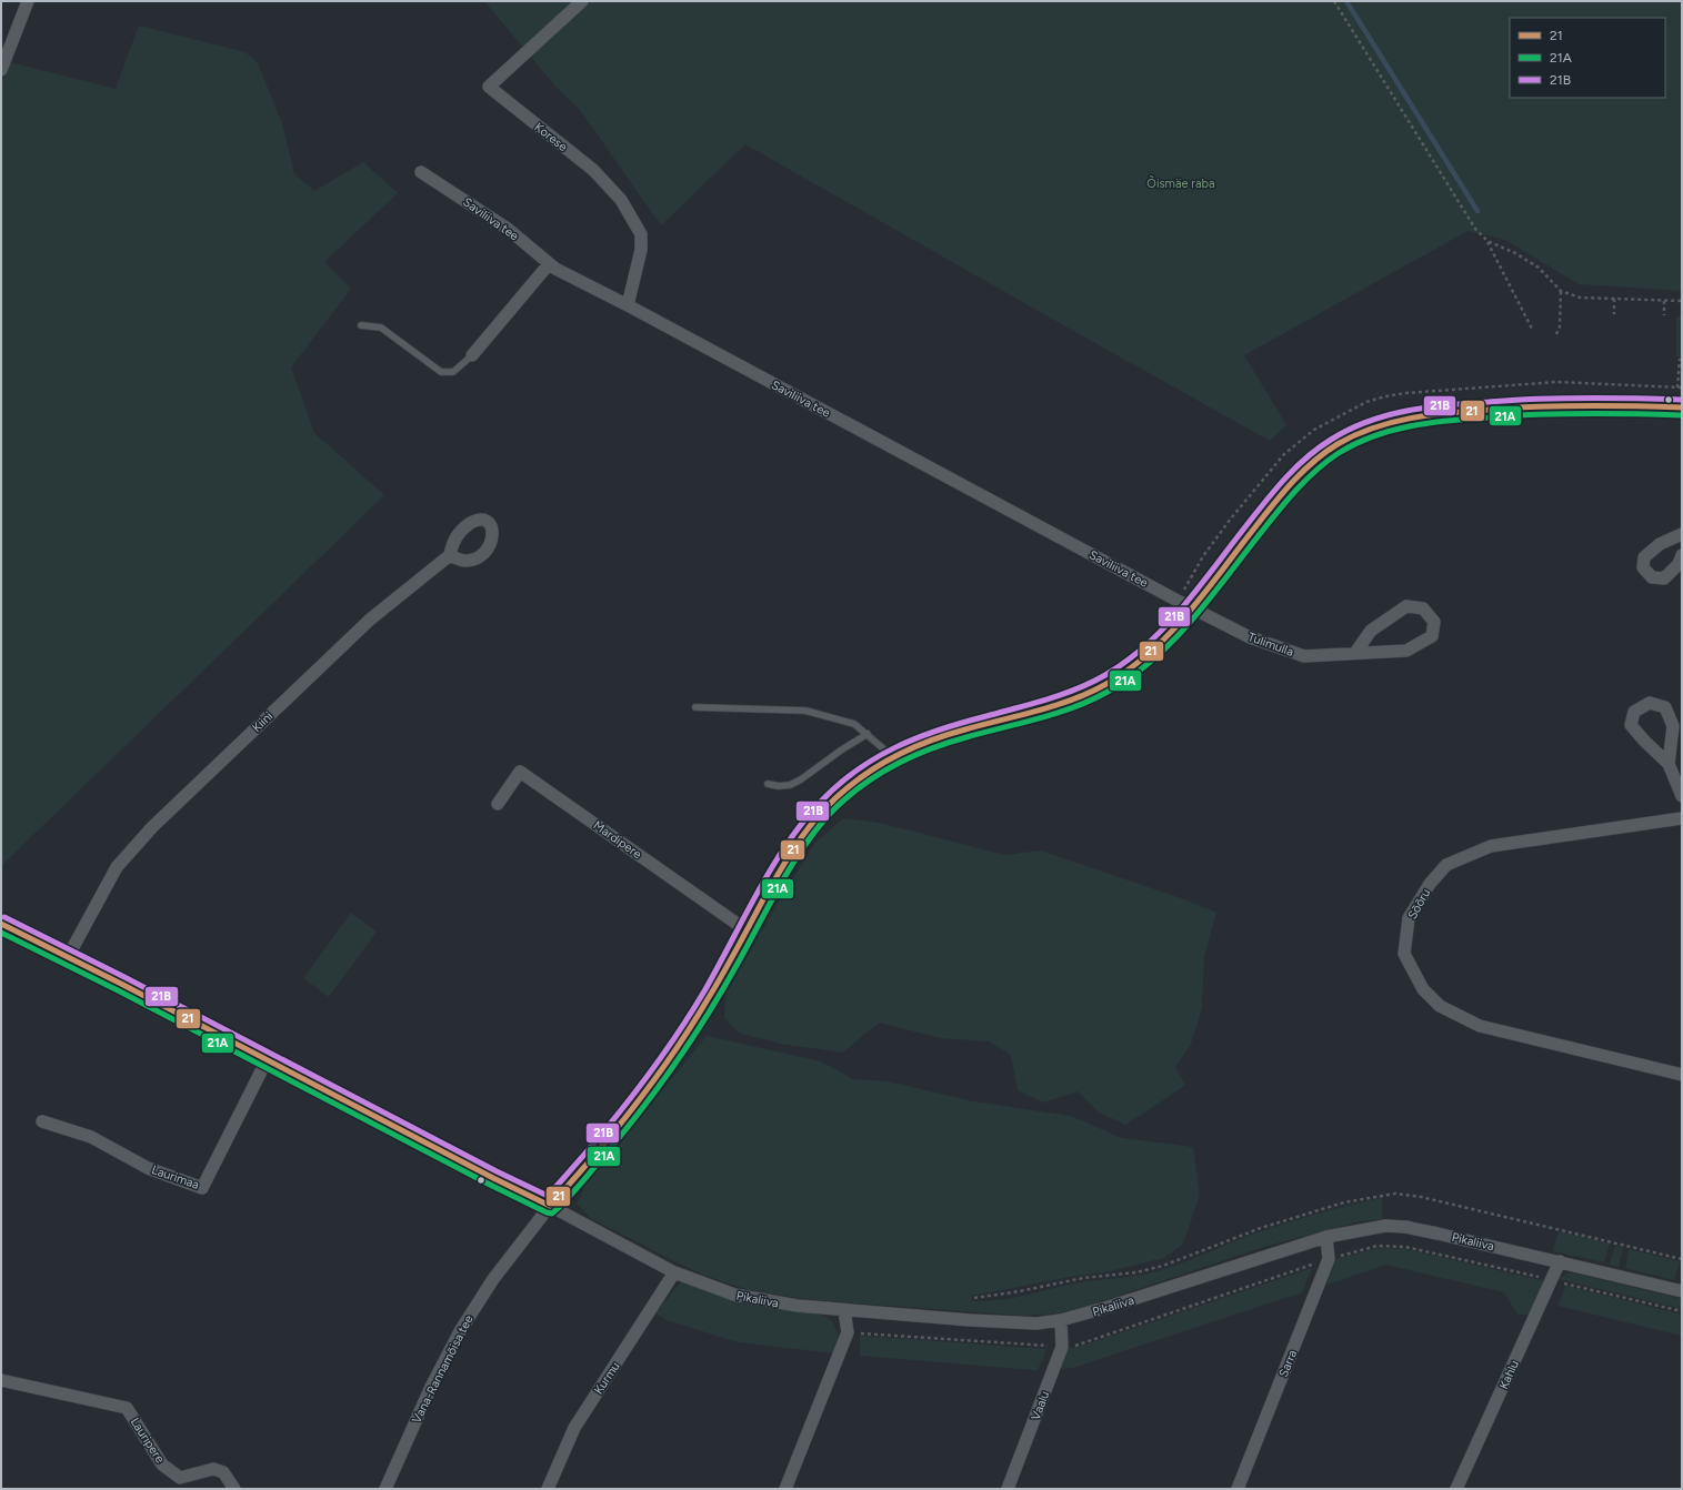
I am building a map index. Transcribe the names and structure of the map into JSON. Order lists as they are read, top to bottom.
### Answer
{
  "streets": {
    "street": [
      "Korese",
      "Saviliiva tee",
      "Tulimulla",
      "Kiini",
      "Mardipere",
      "Sõõru",
      "Laurimaa",
      "Pikaliiva",
      "Sarra",
      "Vana-Rannamõisa tee",
      "Kahlu",
      "Kurmu",
      "Vaalu",
      "Lauripere"
    ]
  },
  "crossings": [
    ["Korese", "Saviliiva tee"],
    ["Saviliiva tee", "Tulimulla"],
    ["Saviliiva tee", "Vana-Rannamõisa tee"],
    ["Tulimulla", "Vana-Rannamõisa tee"],
    ["Mardipere", "Vana-Rannamõisa tee"],
    ["Pikaliiva", "Sarra"],
    ["Pikaliiva", "Vana-Rannamõisa tee"],
    ["Pikaliiva", "Kahlu"],
    ["Pikaliiva", "Kurmu"],
    ["Pikaliiva", "Vaalu"]
  ],
  "parks": ["Õismäe raba"],
  "lines": ["transit line 21B", "transit line 21", "transit line 21A"],
  "legend": ["21", "21A", "21B"]
}
